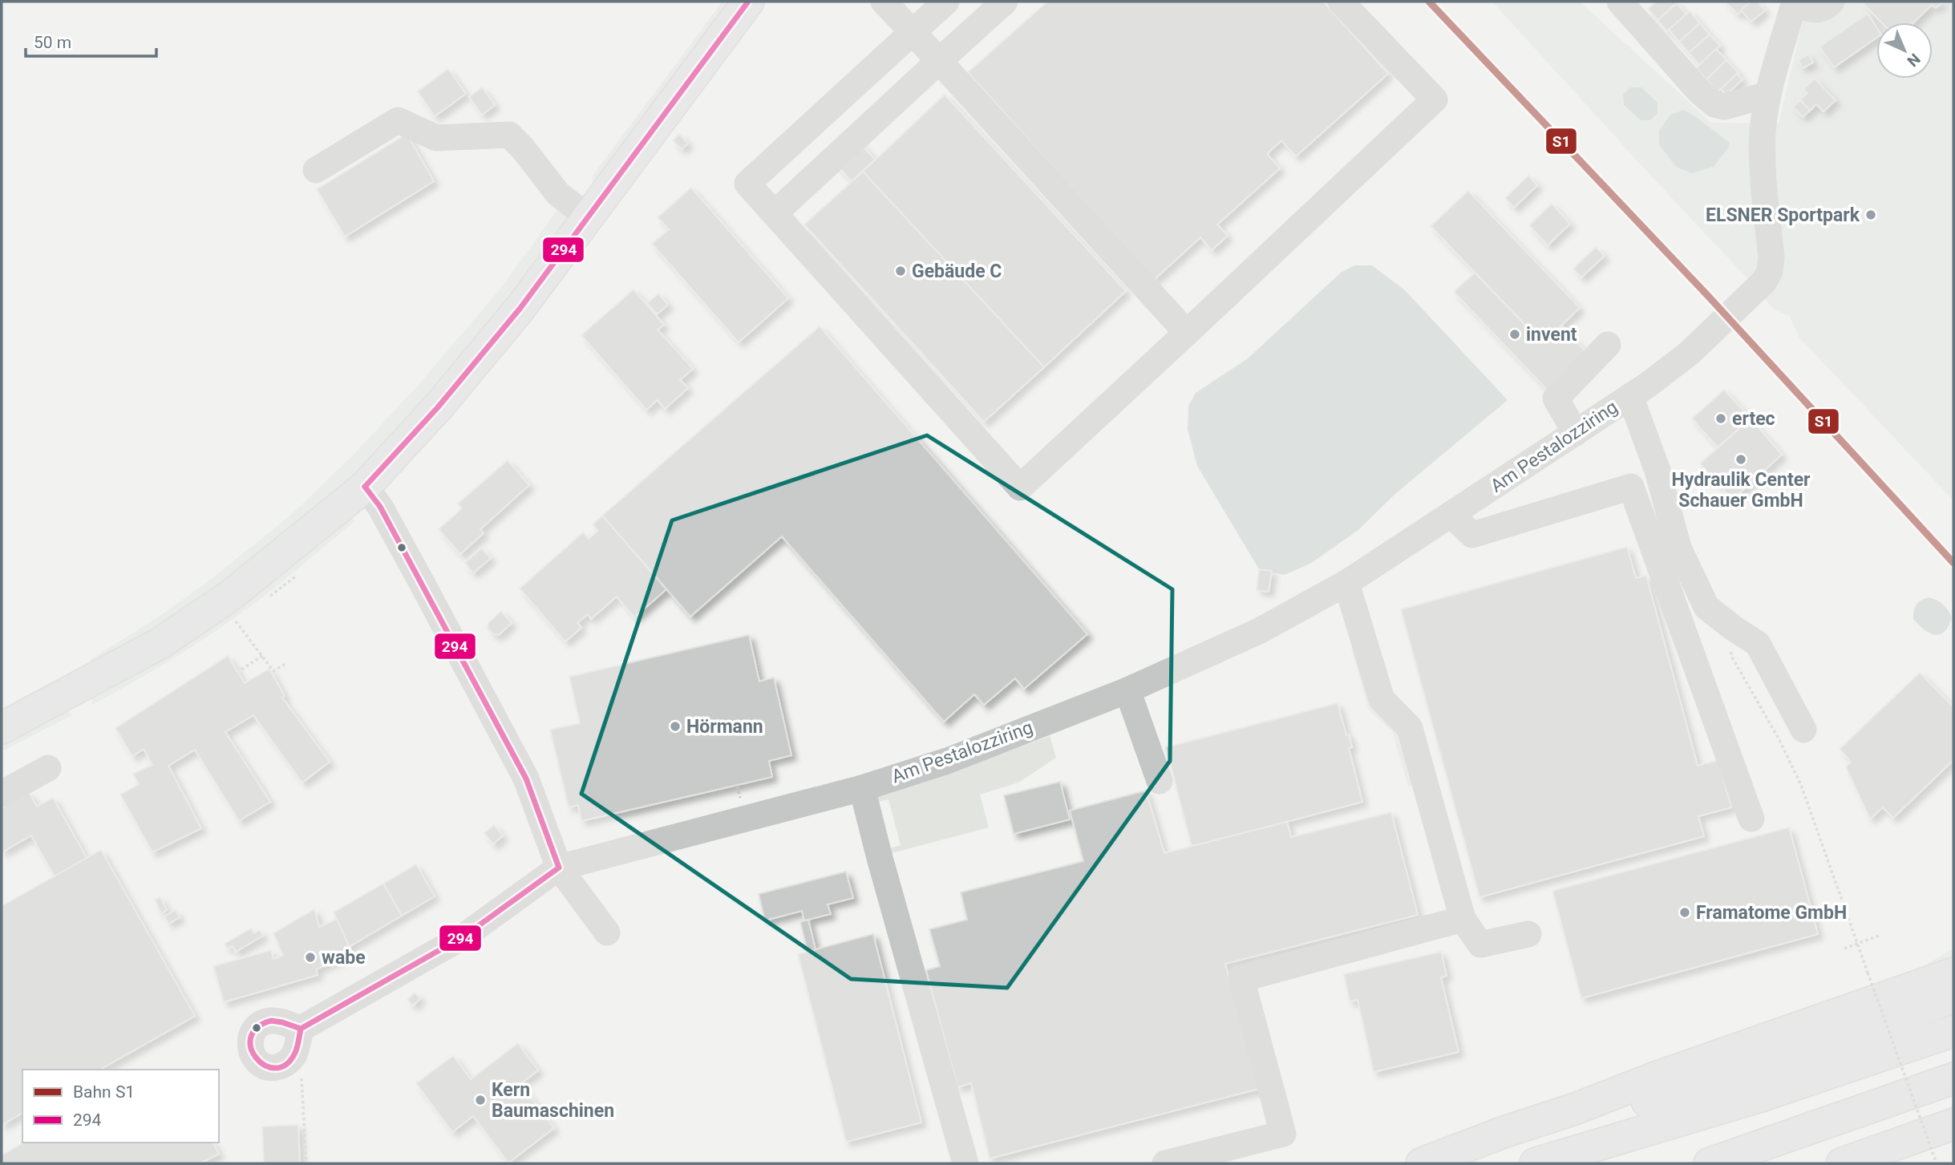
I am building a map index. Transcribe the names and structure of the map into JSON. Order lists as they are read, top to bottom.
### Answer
{
  "streets": {
    "street": ["Am Pestalozziring"]
  },
  "places": [
    "ELSNER Sportpark",
    "Gebäude C",
    "invent",
    "ertec",
    "Hydraulik Center Schauer GmbH",
    "Hörmann",
    "Framatome GmbH",
    "wabe",
    "Kern Baumaschinen"
  ],
  "lines": ["rail line S1", "transit line 294"],
  "legend": ["Bahn S1", "294"],
  "scale_bar": "50 m",
  "north": "bottom right"
}
